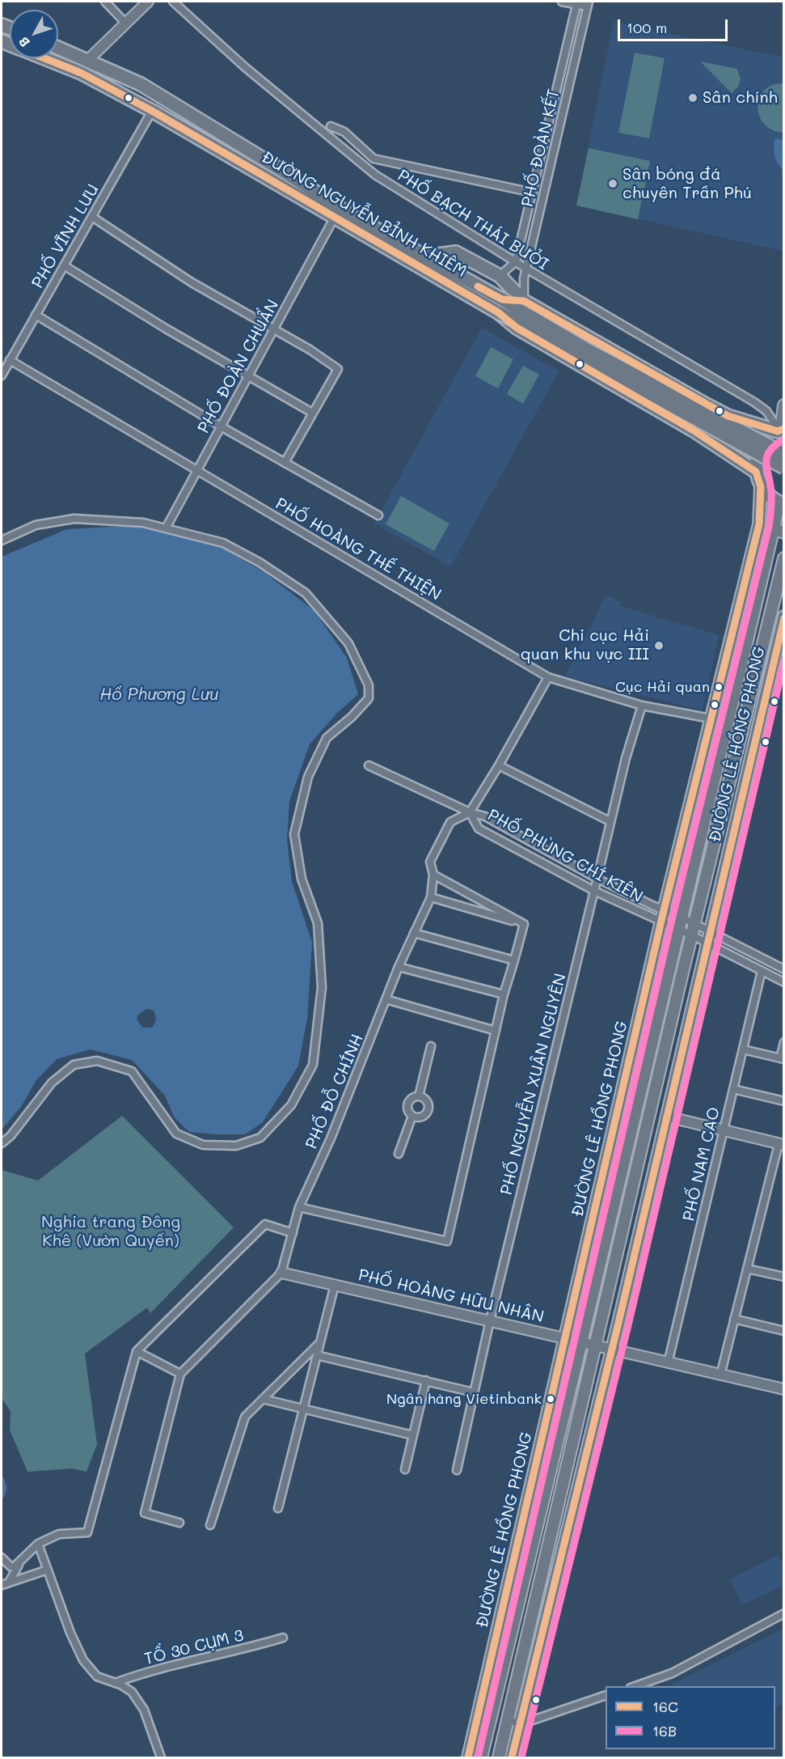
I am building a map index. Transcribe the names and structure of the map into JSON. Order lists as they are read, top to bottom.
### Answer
{
  "streets": {
    "highway": ["ĐƯỜNG NGUYỄN BỈNH KHIÊM"],
    "main road": ["ĐƯỜNG LÊ HỒNG PHONG"],
    "street": [
      "PHỐ ĐOÀN KẾT",
      "PHỐ BẠCH THÁI BƯỞI",
      "PHỐ VĨNH LƯU",
      "PHỐ ĐOÀN CHUẨN",
      "PHỐ HOÀNG THẾ THIỆN",
      "PHỐ PHÙNG CHÍ KIÊN",
      "PHỐ NGUYỄN XUÂN NGUYÊN",
      "PHỐ ĐỖ CHÍNH",
      "PHỐ NAM CAO",
      "PHỐ HOÀNG HỮU NHÂN",
      "TỔ 30 CỤM 3"
    ]
  },
  "crossings": [
    ["PHỐ ĐOÀN KẾT", "PHỐ BẠCH THÁI BƯỞI"],
    ["ĐƯỜNG NGUYỄN BỈNH KHIÊM", "PHỐ VĨNH LƯU"],
    ["ĐƯỜNG NGUYỄN BỈNH KHIÊM", "PHỐ ĐOÀN CHUẨN"],
    ["PHỐ VĨNH LƯU", "PHỐ HOÀNG THẾ THIỆN"],
    ["PHỐ ĐOÀN CHUẨN", "PHỐ HOÀNG THẾ THIỆN"],
    ["PHỐ HOÀNG THẾ THIỆN", "ĐƯỜNG LÊ HỒNG PHONG"],
    ["PHỐ HOÀNG THẾ THIỆN", "PHỐ NGUYỄN XUÂN NGUYÊN"],
    ["PHỐ HOÀNG THẾ THIỆN", "PHỐ ĐỖ CHÍNH"],
    ["ĐƯỜNG LÊ HỒNG PHONG", "PHỐ PHÙNG CHÍ KIÊN"],
    ["ĐƯỜNG LÊ HỒNG PHONG", "PHỐ HOÀNG HỮU NHÂN"],
    ["PHỐ PHÙNG CHÍ KIÊN", "PHỐ NGUYỄN XUÂN NGUYÊN"],
    ["PHỐ PHÙNG CHÍ KIÊN", "PHỐ ĐỖ CHÍNH"],
    ["PHỐ PHÙNG CHÍ KIÊN", "PHỐ NAM CAO"],
    ["PHỐ NGUYỄN XUÂN NGUYÊN", "PHỐ HOÀNG HỮU NHÂN"],
    ["PHỐ ĐỖ CHÍNH", "PHỐ HOÀNG HỮU NHÂN"],
    ["PHỐ NAM CAO", "PHỐ HOÀNG HỮU NHÂN"]
  ],
  "water": ["Hồ Phương Lưu"],
  "parks": ["Nghia trang Đông Khê (Vườn Quyến)"],
  "places": [
    "Sân chính",
    "Sân bóng đá chuyên Trần Phú",
    "Chi cục Hải quan khu vực III",
    "Cục Hải quan",
    "Ngân hàng Vietinbank"
  ],
  "lines": ["transit line 16C", "transit line 16B"],
  "legend": ["16C", "16B"],
  "scale_bar": "100 m",
  "north": "bottom left"
}
